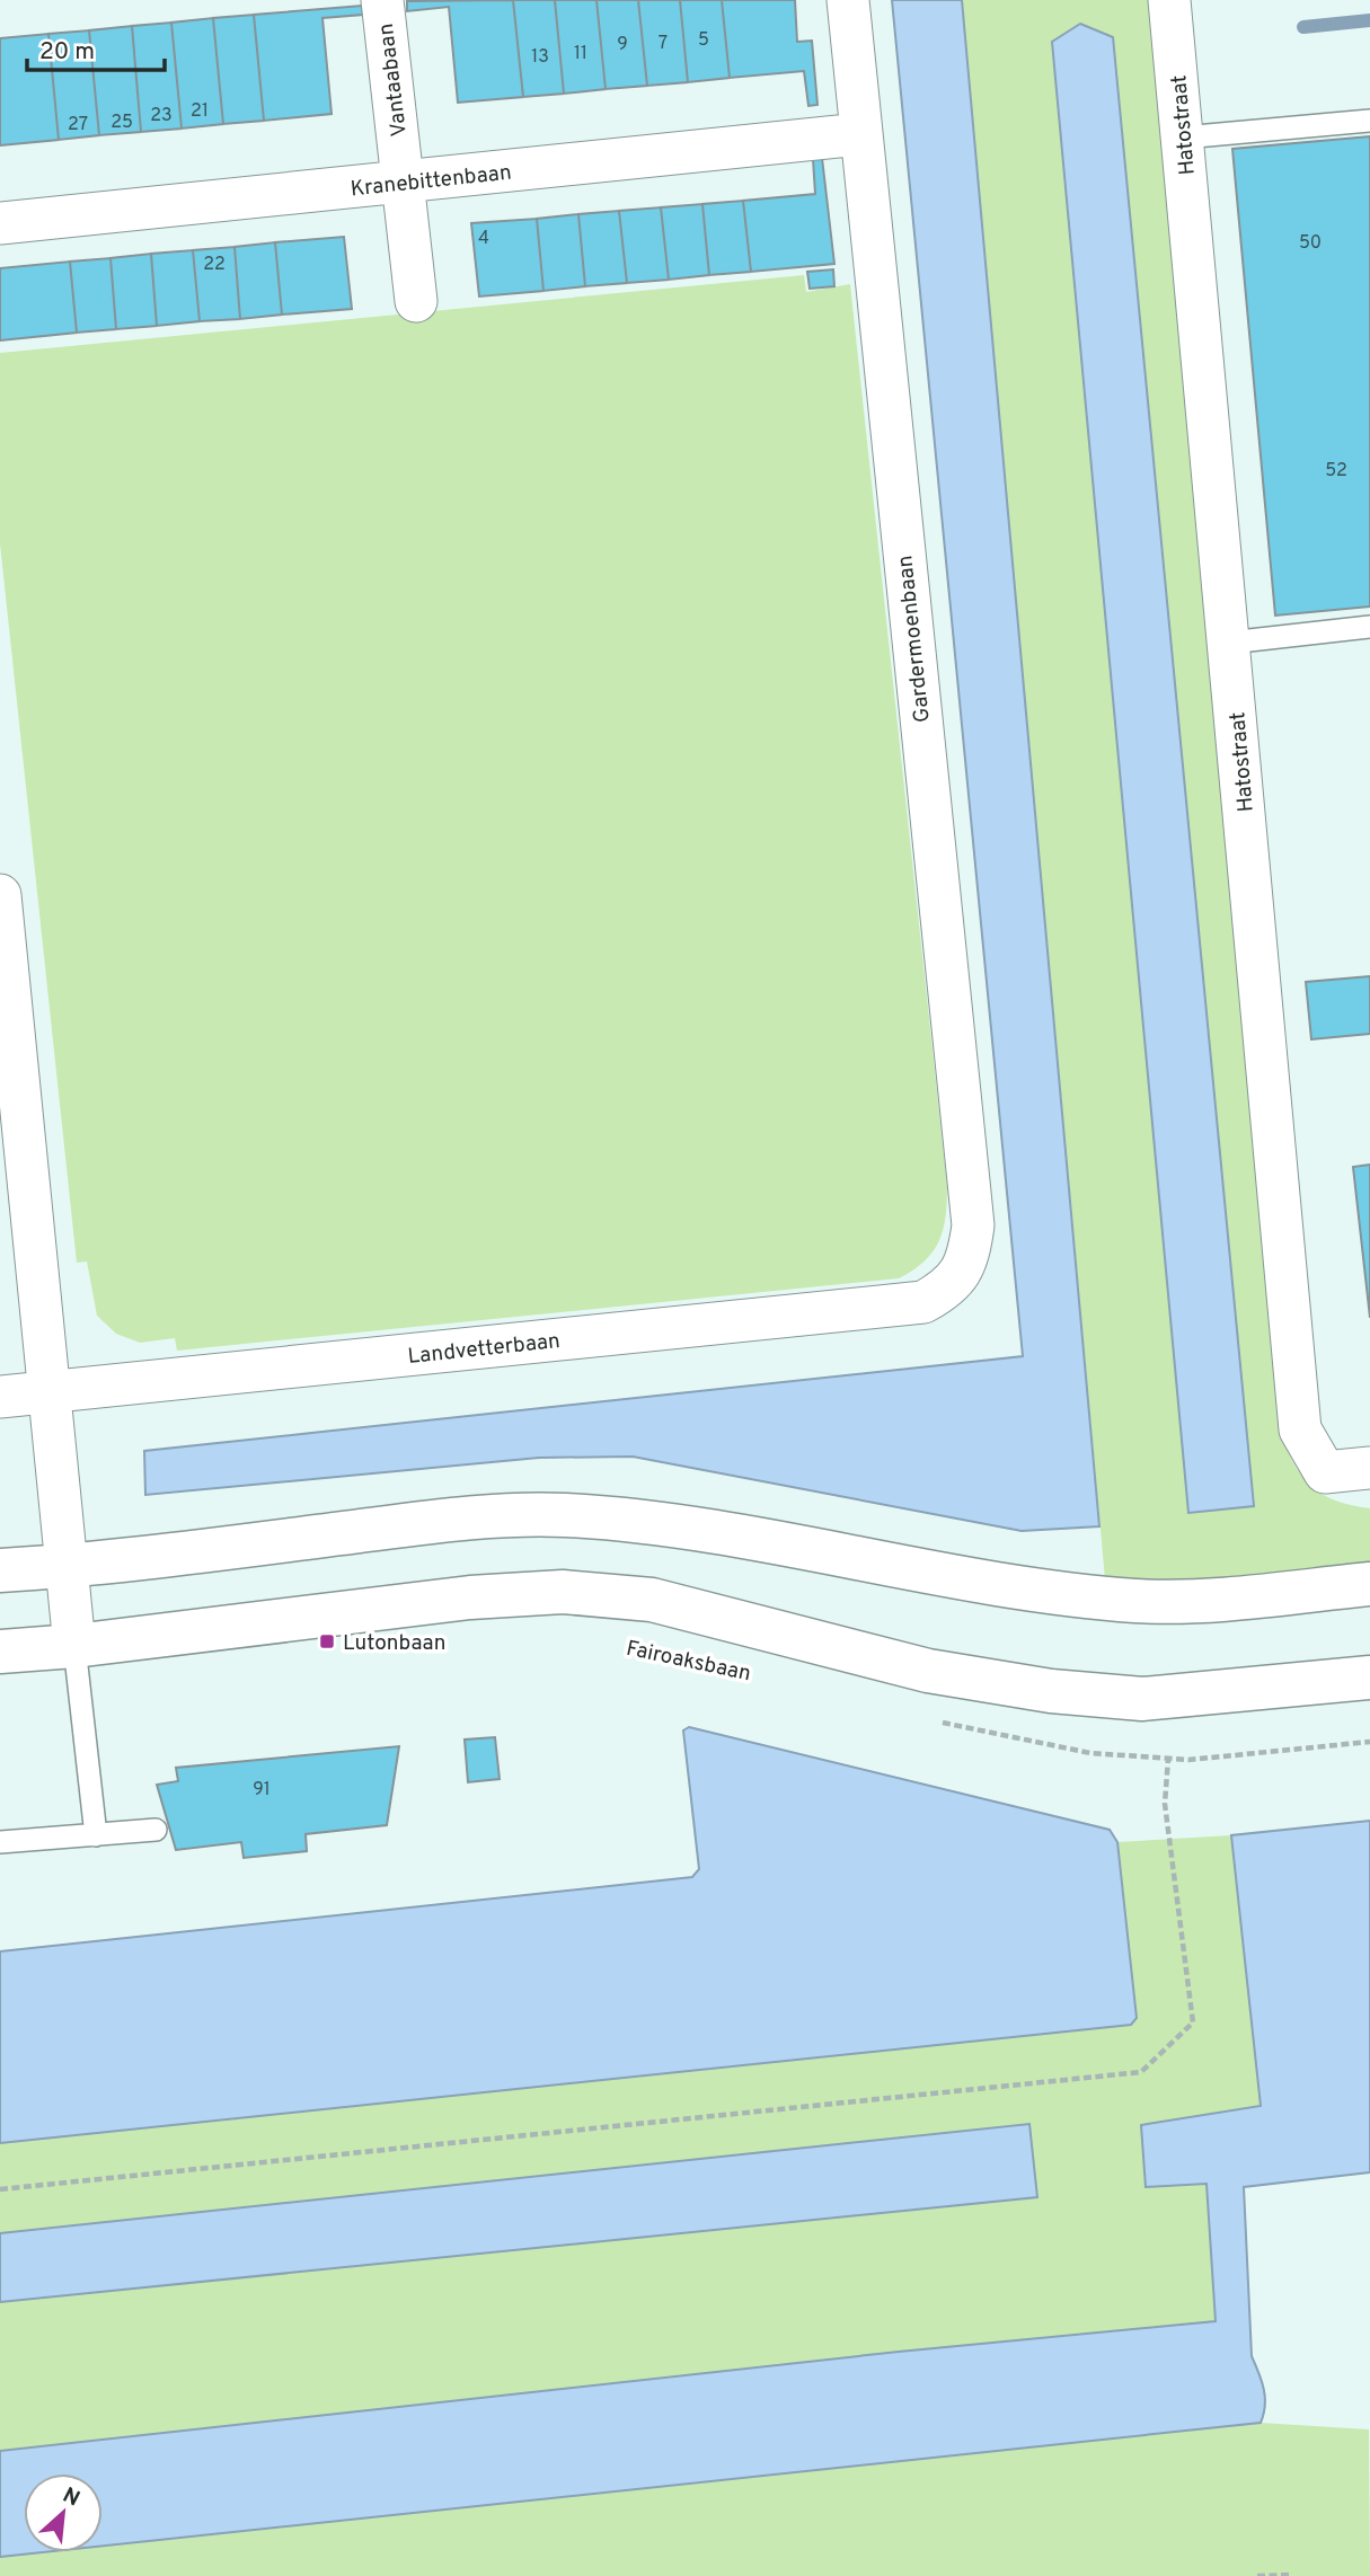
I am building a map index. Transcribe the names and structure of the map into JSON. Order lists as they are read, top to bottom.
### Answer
{
  "streets": {
    "street": [
      "Vantaabaan",
      "Hatostraat",
      "Kranebittenbaan",
      "Gardermoenbaan",
      "Landvetterbaan"
    ]
  },
  "crossings": [
    ["Vantaabaan", "Kranebittenbaan"],
    ["Kranebittenbaan", "Gardermoenbaan"],
    ["Gardermoenbaan", "Landvetterbaan"]
  ],
  "places": {
    "transit": ["Lutonbaan"]
  },
  "house_numbers": [
    "5",
    "7",
    "9",
    "11",
    "13",
    "21",
    "23",
    "25",
    "27",
    "4",
    "50",
    "22",
    "52",
    "91"
  ],
  "scale_bar": "20 m",
  "north": "top right"
}
